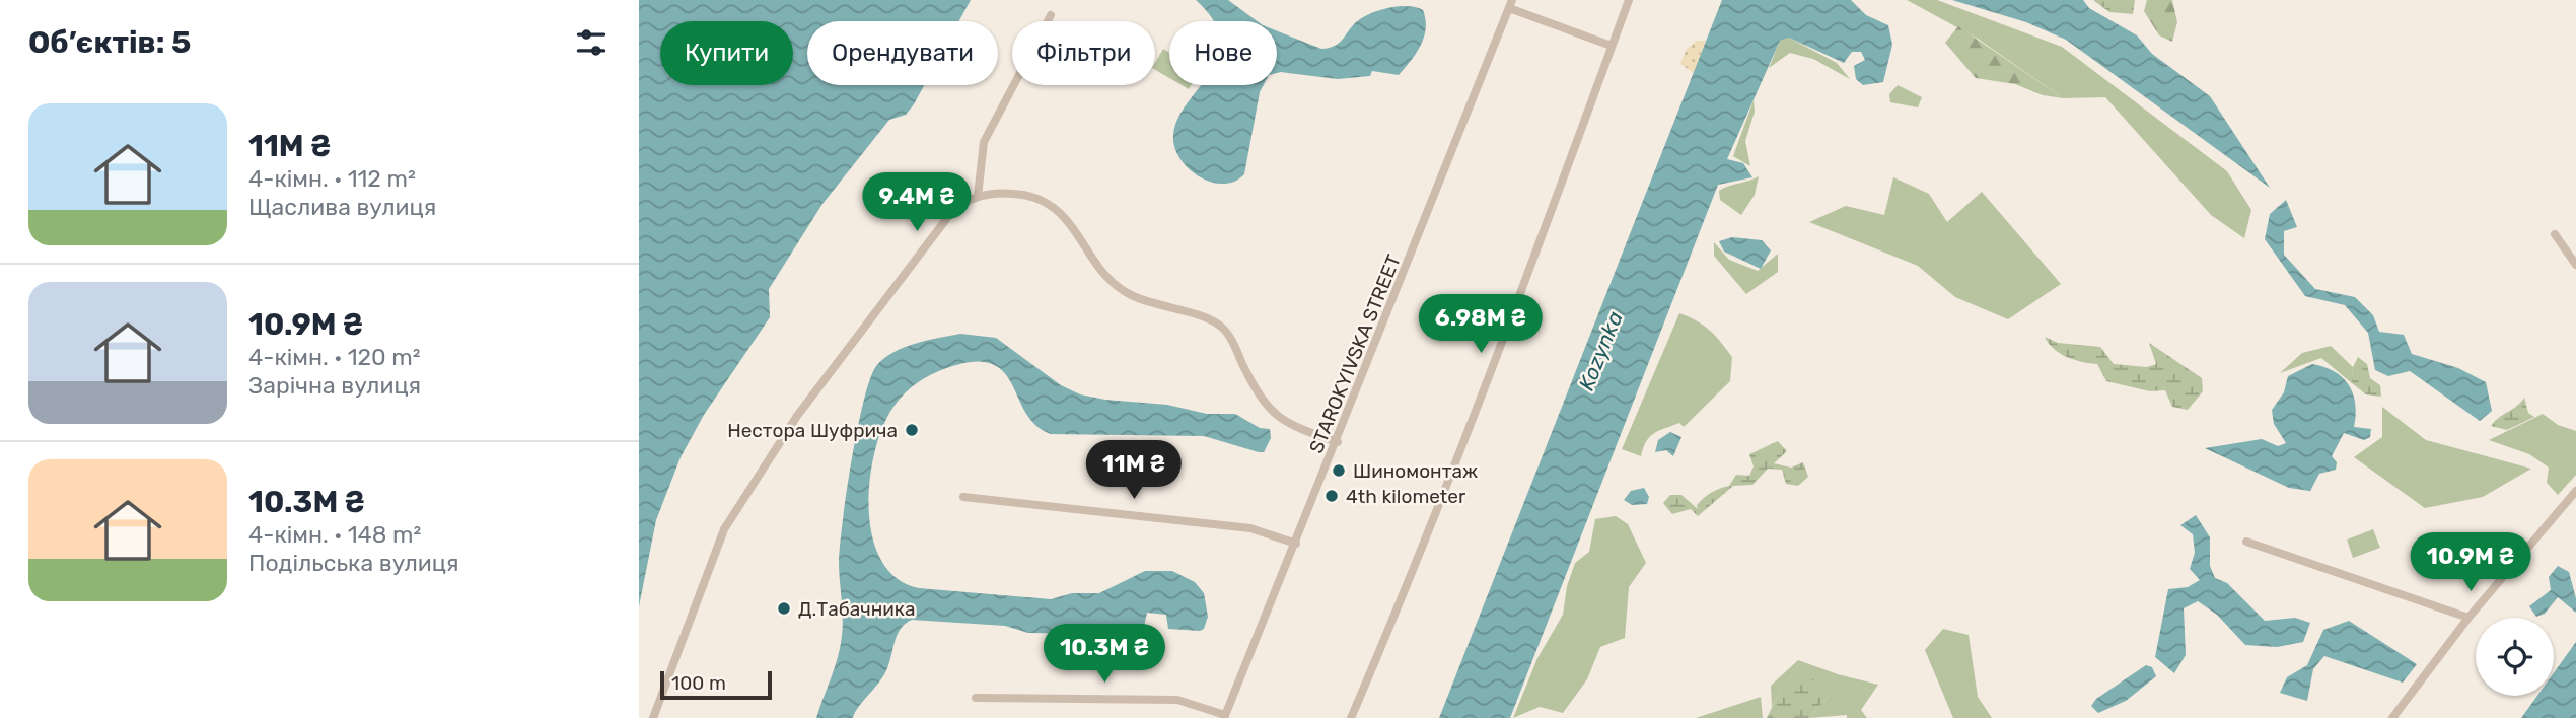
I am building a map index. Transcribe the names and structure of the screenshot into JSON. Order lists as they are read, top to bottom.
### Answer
{
  "streets": {
    "street": ["STAROKYIVSKA STREET"]
  },
  "water": ["Kozynka"],
  "places": [
    "Нестора Шуфрича",
    "Шиномонтаж",
    "4th kilometer",
    "Д.Табачника"
  ],
  "scale_bar": "100 m",
  "page": {
    "heading": "Об’єктів: 5",
    "chip": [
      "Купити",
      "Орендувати",
      "Фільтри",
      "Нове"
    ],
    "list": [
      {
        "name": "11M ₴",
        "note": "4-кімн. · 112 m² · Щаслива вулиця"
      },
      {
        "name": "10.9M ₴",
        "note": "4-кімн. · 120 m² · Зарічна вулиця"
      },
      {
        "name": "10.3M ₴",
        "note": "4-кімн. · 148 m² · Подільська вулиця"
      }
    ],
    "price": [
      "9.4M ₴",
      "6.98M ₴",
      "11M ₴",
      "10.9M ₴",
      "10.3M ₴"
    ],
    "scale": "100 m"
  }
}
